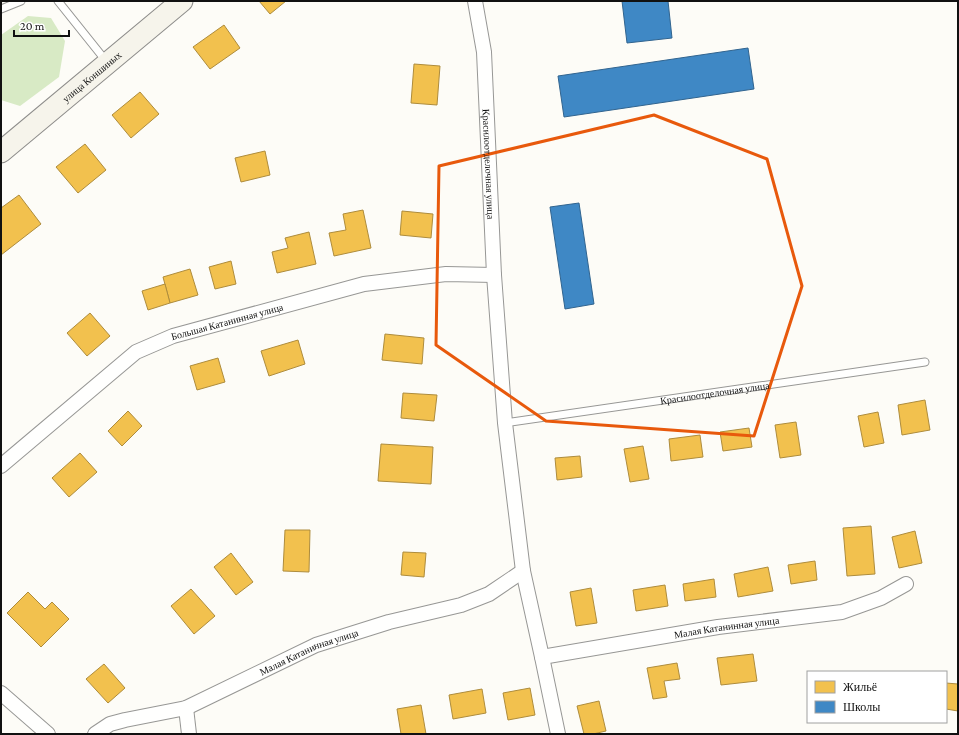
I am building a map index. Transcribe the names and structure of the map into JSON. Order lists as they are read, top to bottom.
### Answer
{
  "streets": {
    "main road": ["улица Коншиных"],
    "street": ["Красилоотделочная улица", "Большая Катанинная улица", "Малая Катанинная улица"]
  },
  "crossings": [
    ["Красилоотделочная улица", "Большая Катанинная улица"],
    ["Красилоотделочная улица", "Малая Катанинная улица"]
  ],
  "legend": ["Жильё", "Школы"],
  "scale_bar": "20 m"
}
